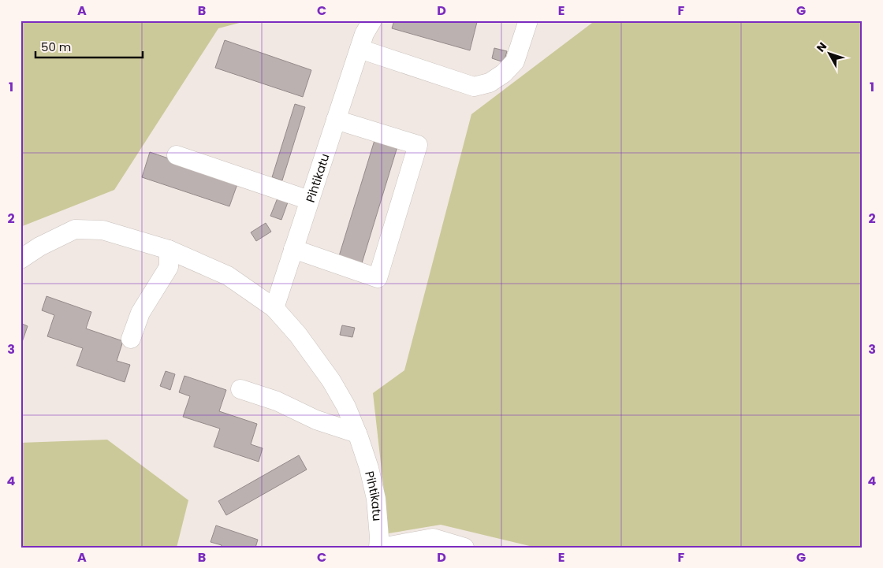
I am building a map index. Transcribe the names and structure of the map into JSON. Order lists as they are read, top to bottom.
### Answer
{
  "streets": {
    "street": ["Pihtikatu"]
  },
  "scale_bar": "50 m",
  "north": "top left",
  "grid": {
    "columns": [
      "A",
      "B",
      "C",
      "D",
      "E",
      "F",
      "G"
    ],
    "rows": [
      "1",
      "2",
      "3",
      "4"
    ]
  }
}
